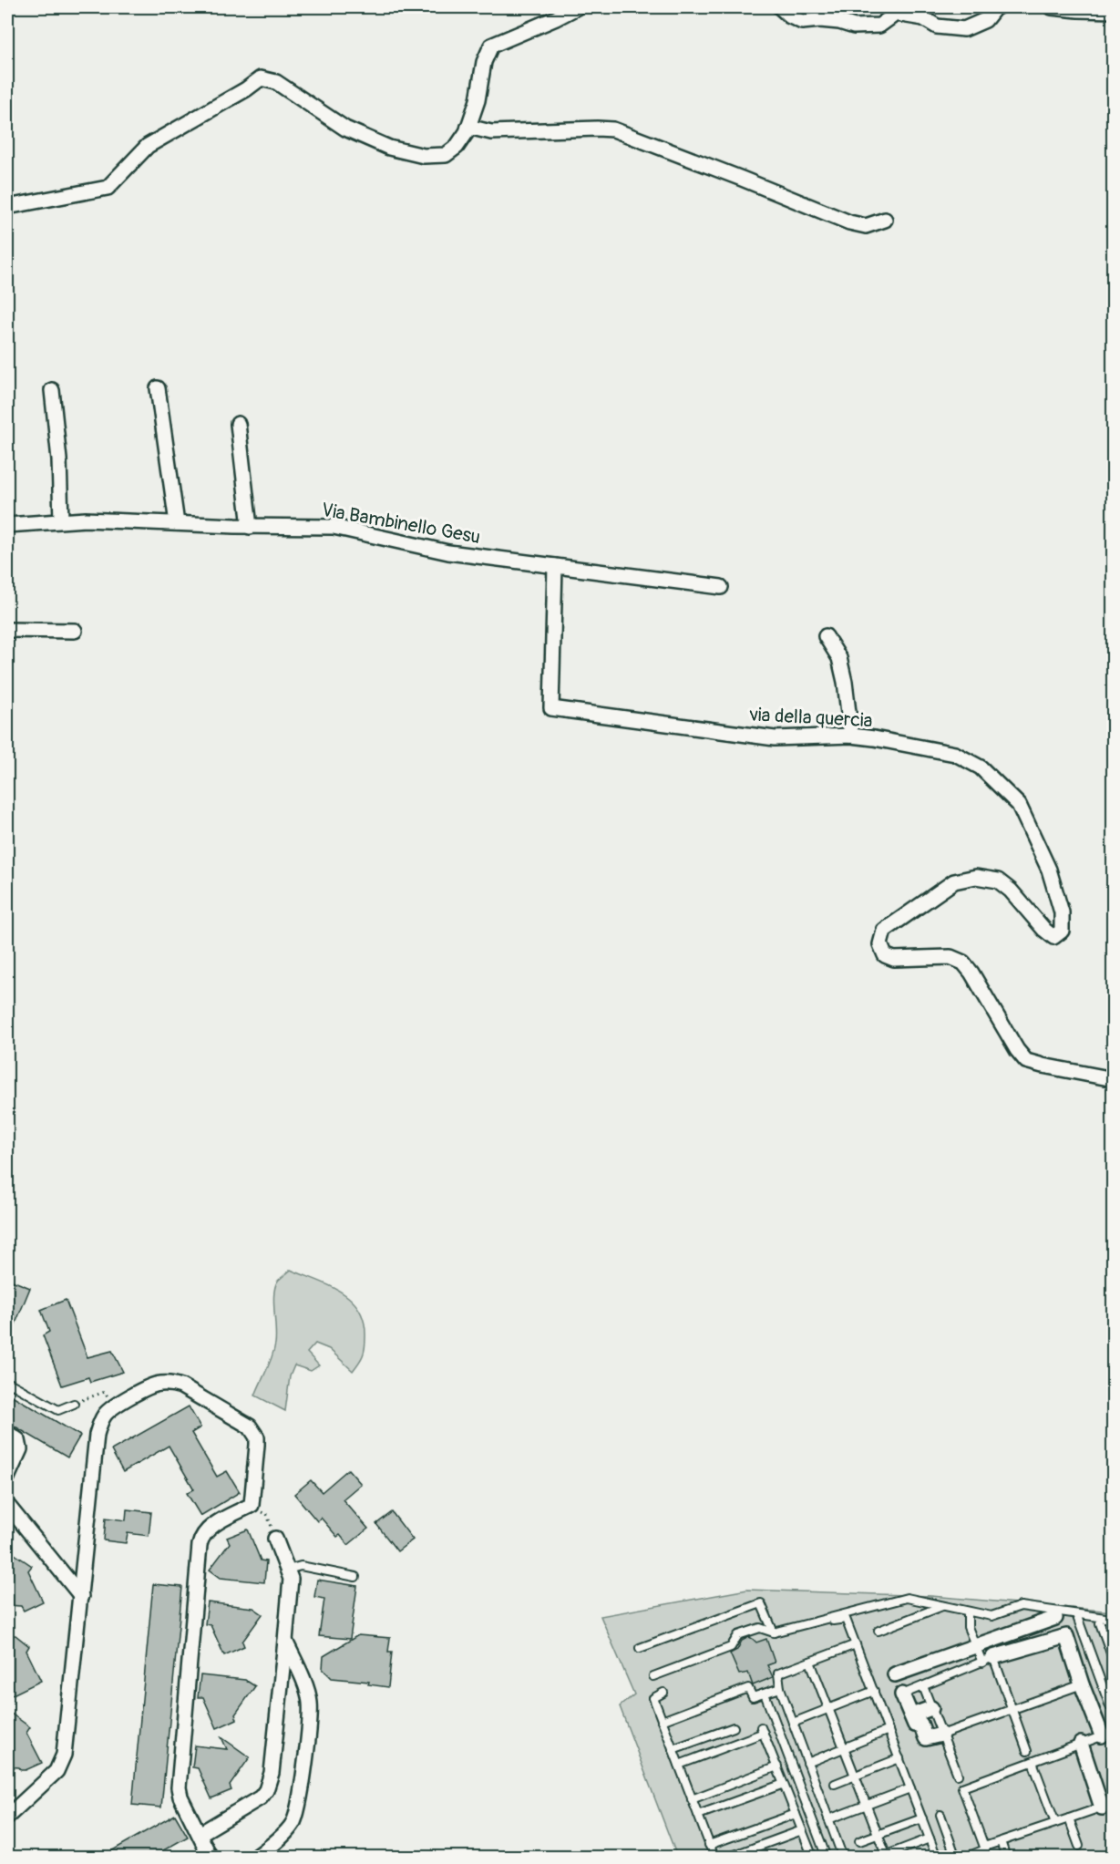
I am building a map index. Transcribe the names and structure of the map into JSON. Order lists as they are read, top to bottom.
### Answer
{
  "streets": {
    "street": ["Via Bambinello Gesu", "via della quercia"]
  },
  "crossings": [
    ["Via Bambinello Gesu", "via della quercia"]
  ]
}
